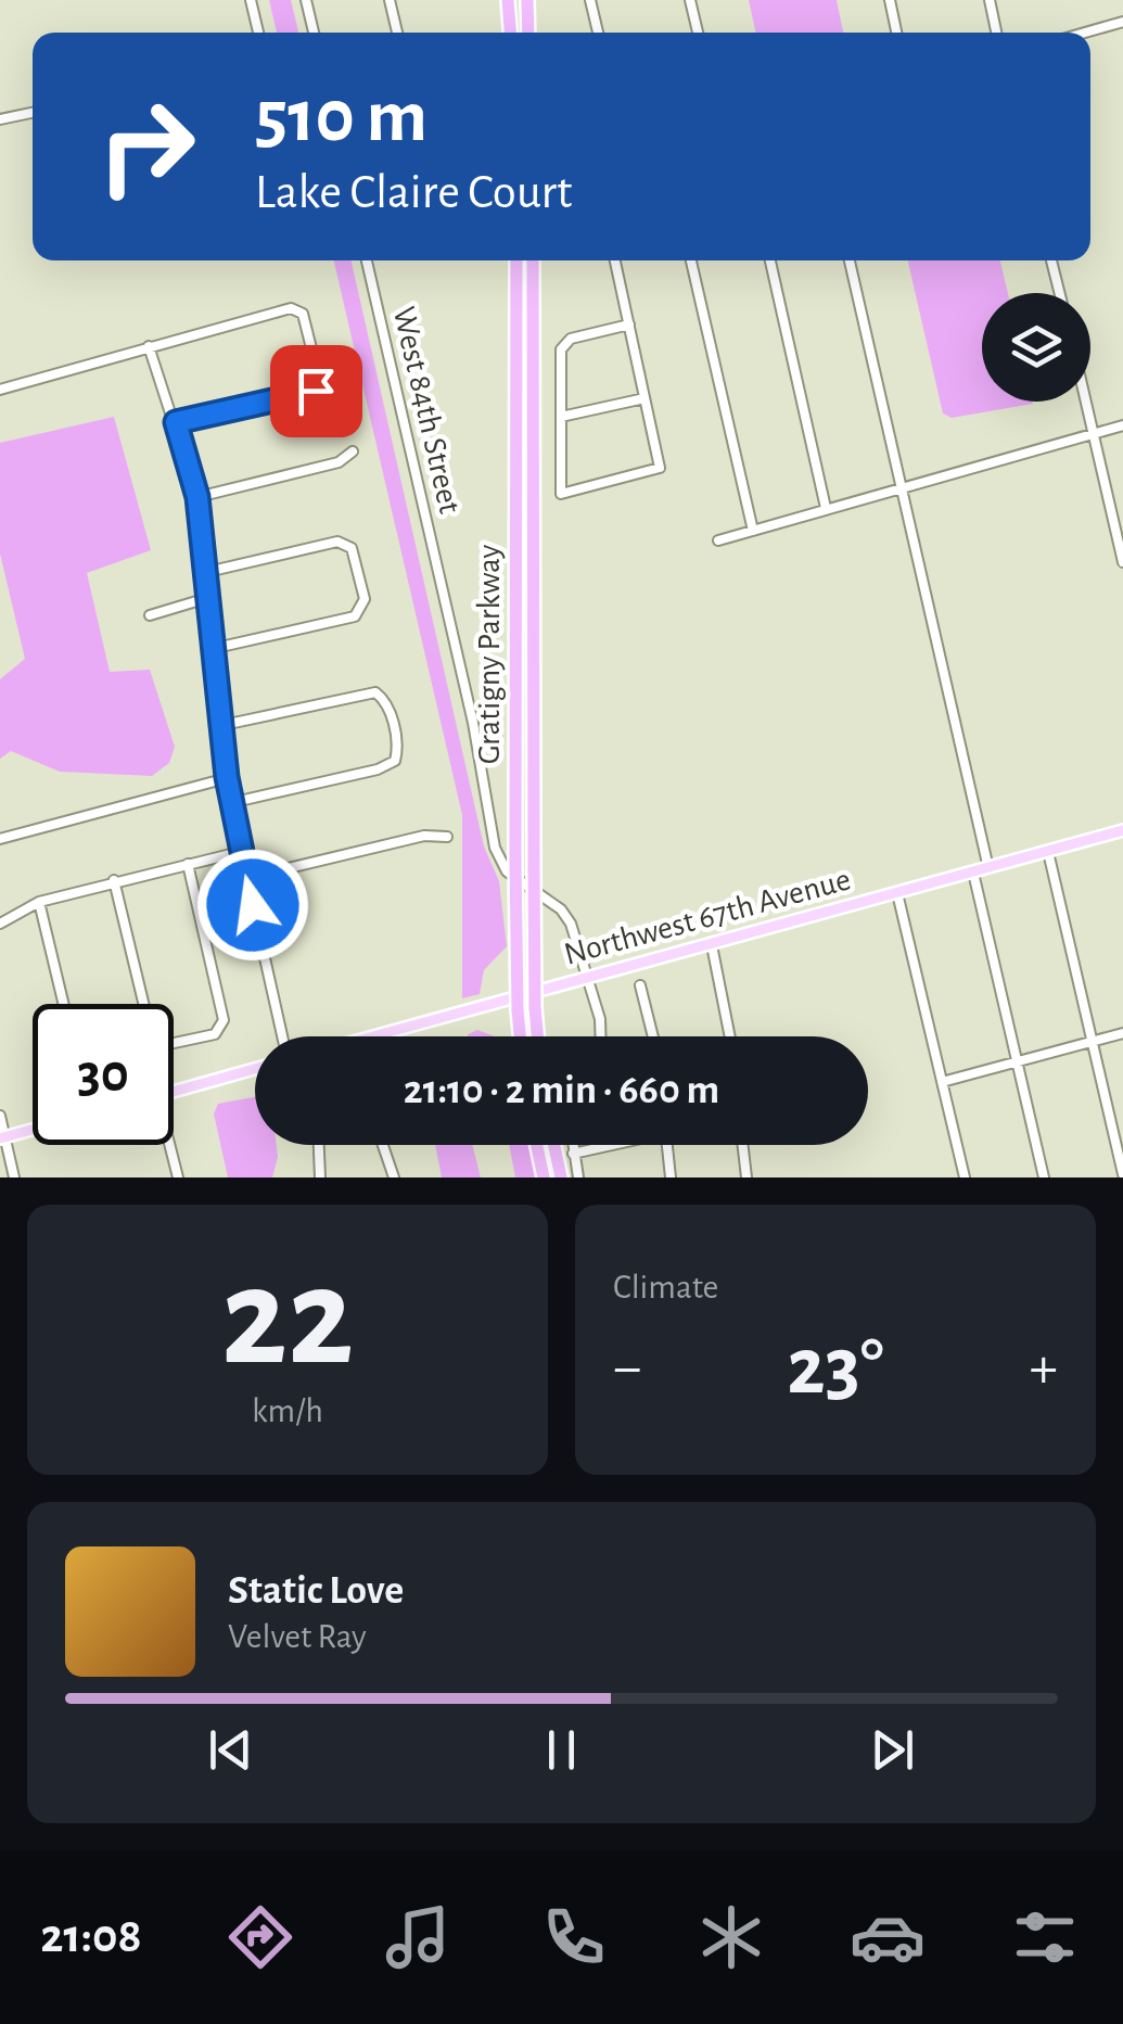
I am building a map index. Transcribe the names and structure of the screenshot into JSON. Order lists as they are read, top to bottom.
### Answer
{
  "streets": {
    "highway": ["Gratigny Parkway"],
    "main road": ["Northwest 67th Avenue"],
    "street": ["West 84th Street"]
  },
  "crossings": [
    ["West 84th Street", "Northwest 67th Avenue"]
  ],
  "page": {
    "turn": ["510 m", "Lake Claire Court"],
    "limit": "30",
    "trip": "21:10 · 2 min · 660 m",
    "tile": [
      ["22", "km/h"],
      "Climate"
    ],
    "heat": ["−", "23°", "+"],
    "song": ["Static Love", "Velvet Ray"],
    "tabs": "21:08"
  }
}
